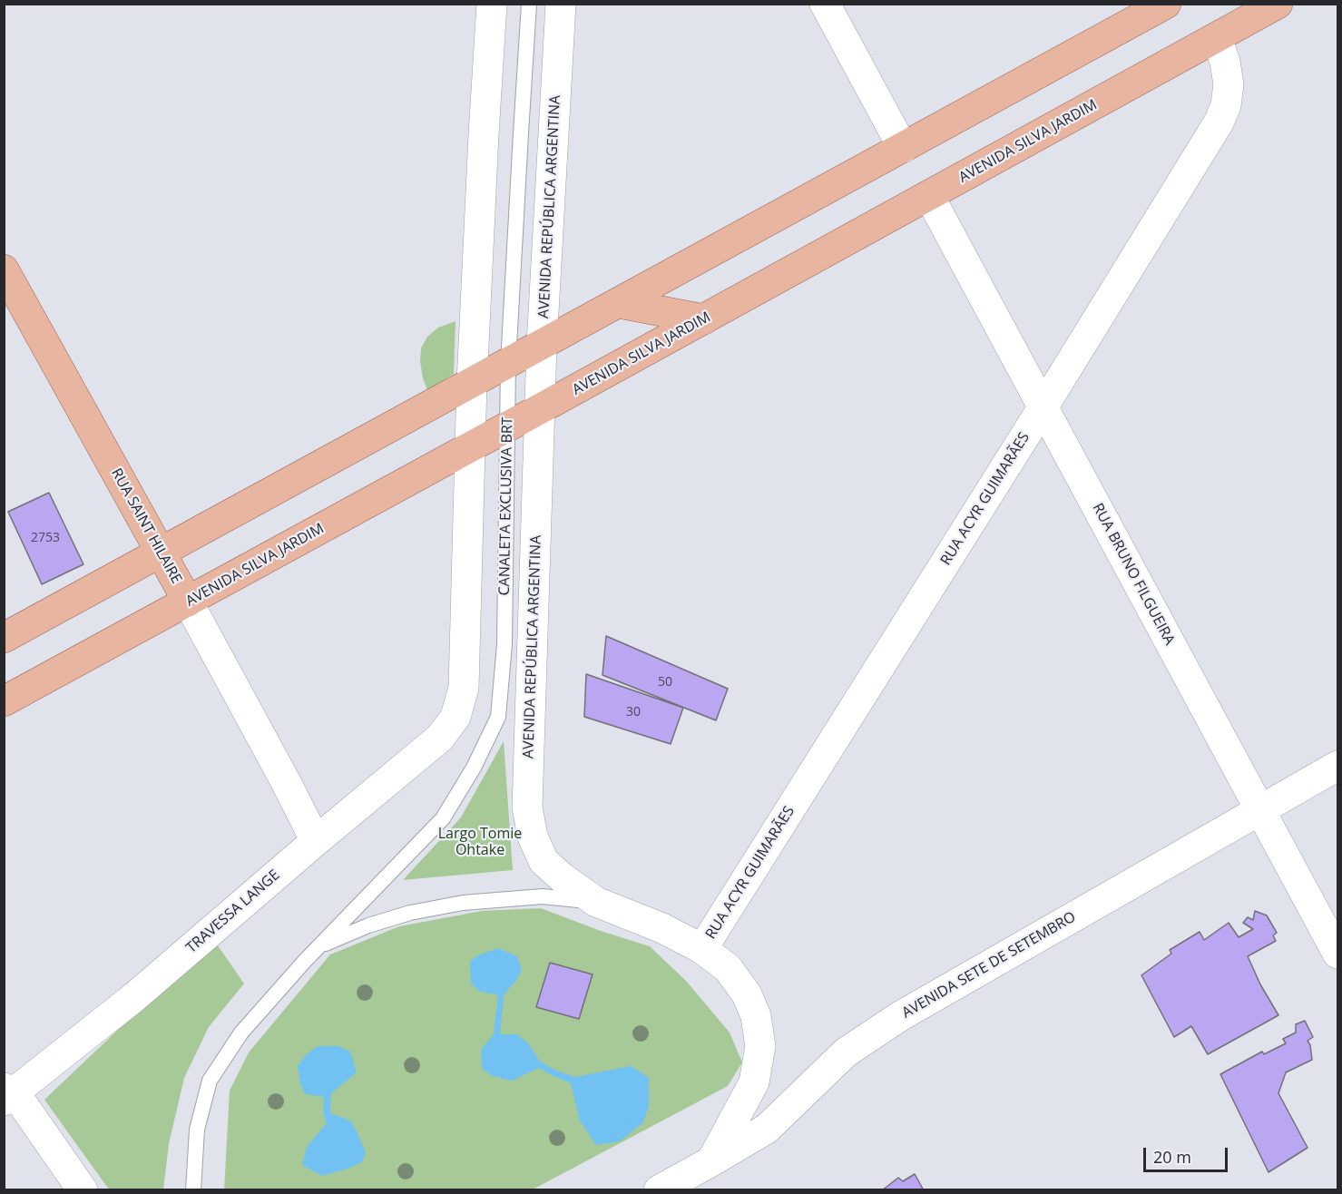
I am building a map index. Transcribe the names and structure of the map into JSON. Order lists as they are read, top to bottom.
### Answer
{
  "streets": {
    "main road": ["AVENIDA SILVA JARDIM", "RUA SAINT HILAIRE"],
    "street": [
      "AVENIDA REPÚBLICA ARGENTINA",
      "RUA ACYR GUIMARÃES",
      "RUA BRUNO FILGUEIRA",
      "TRAVESSA LANGE",
      "AVENIDA SETE DE SETEMBRO"
    ],
    "lane": ["CANALETA EXCLUSIVA BRT"]
  },
  "crossings": [
    ["AVENIDA SILVA JARDIM", "AVENIDA REPÚBLICA ARGENTINA"],
    ["AVENIDA SILVA JARDIM", "RUA ACYR GUIMARÃES"],
    ["AVENIDA SILVA JARDIM", "CANALETA EXCLUSIVA BRT"],
    ["AVENIDA SILVA JARDIM", "RUA SAINT HILAIRE"],
    ["AVENIDA SILVA JARDIM", "RUA BRUNO FILGUEIRA"],
    ["AVENIDA SILVA JARDIM", "TRAVESSA LANGE"],
    ["AVENIDA REPÚBLICA ARGENTINA", "RUA ACYR GUIMARÃES"],
    ["AVENIDA REPÚBLICA ARGENTINA", "CANALETA EXCLUSIVA BRT"],
    ["AVENIDA REPÚBLICA ARGENTINA", "AVENIDA SETE DE SETEMBRO"],
    ["RUA ACYR GUIMARÃES", "RUA BRUNO FILGUEIRA"],
    ["RUA SAINT HILAIRE", "TRAVESSA LANGE"],
    ["RUA BRUNO FILGUEIRA", "AVENIDA SETE DE SETEMBRO"]
  ],
  "parks": ["Largo Tomie Ohtake"],
  "house_numbers": ["2753", "50", "30"],
  "scale_bar": "20 m"
}
